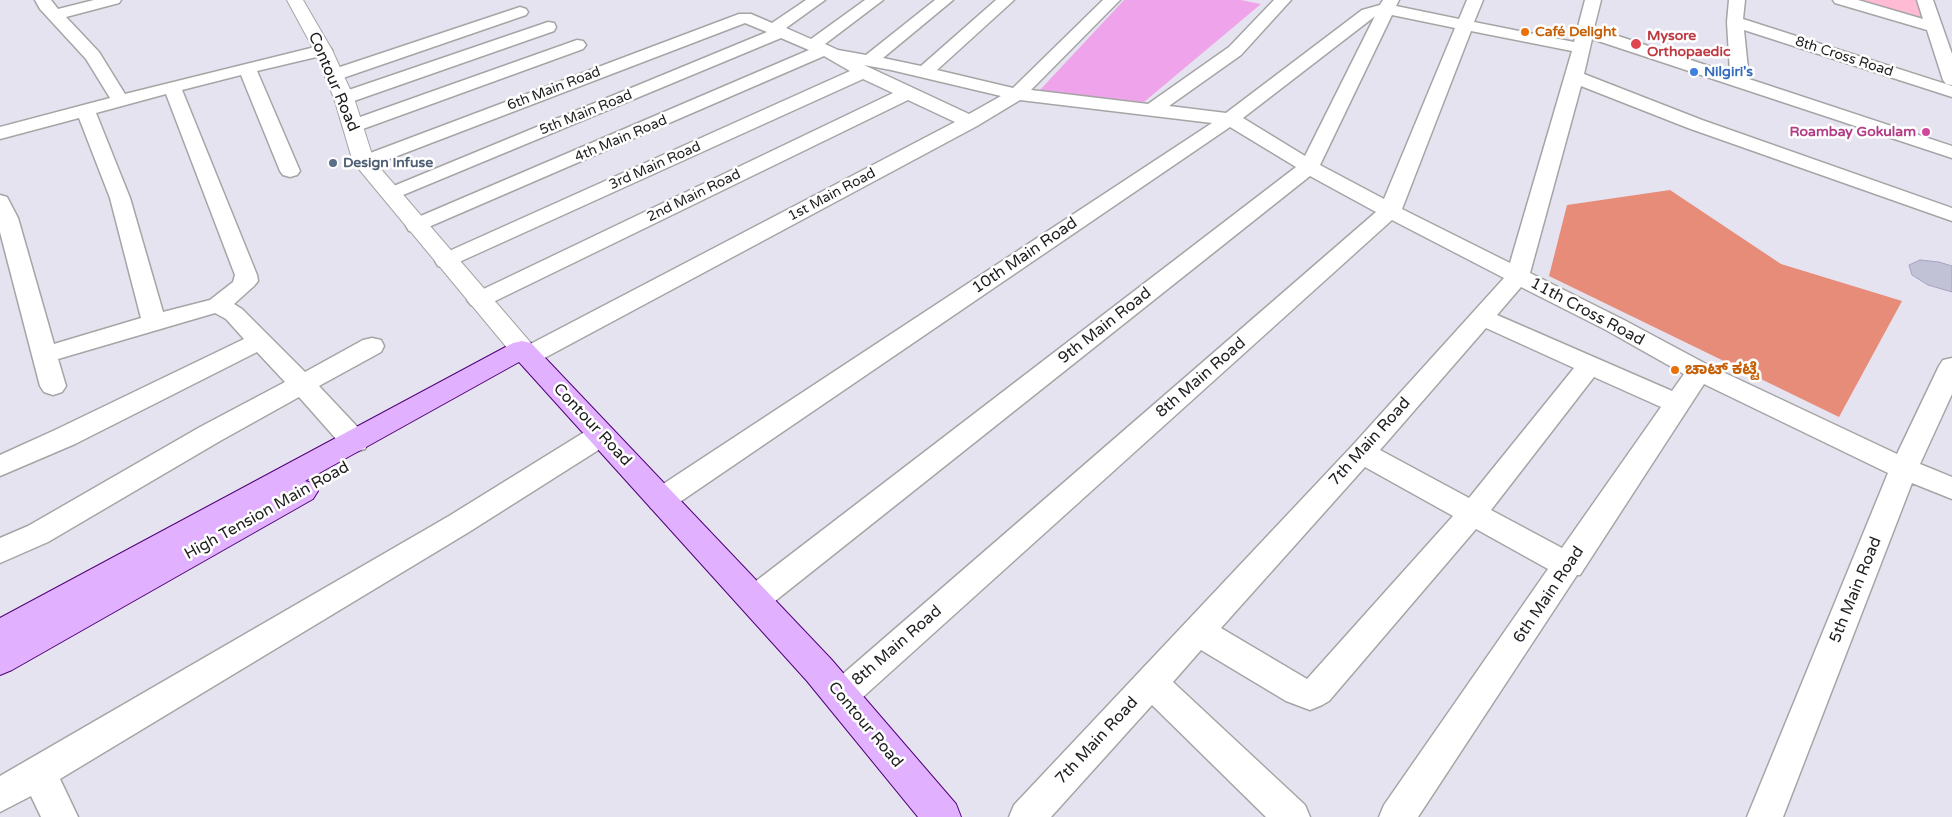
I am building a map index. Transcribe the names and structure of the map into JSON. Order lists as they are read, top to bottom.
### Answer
{
  "streets": {
    "main road": ["Contour Road", "High Tension Main Road"],
    "street": [
      "8th Cross Road",
      "6th Main Road",
      "5th Main Road",
      "4th Main Road",
      "3rd Main Road",
      "1st Main Road",
      "2nd Main Road",
      "10th Main Road",
      "11th Cross Road",
      "9th Main Road",
      "8th Main Road",
      "7th Main Road"
    ]
  },
  "crossings": [
    ["Contour Road", "6th Main Road"],
    ["Contour Road", "5th Main Road"],
    ["Contour Road", "4th Main Road"],
    ["Contour Road", "3rd Main Road"],
    ["Contour Road", "1st Main Road"],
    ["Contour Road", "2nd Main Road"],
    ["Contour Road", "10th Main Road"],
    ["Contour Road", "9th Main Road"],
    ["Contour Road", "8th Main Road"],
    ["Contour Road", "High Tension Main Road"],
    ["6th Main Road", "5th Main Road"],
    ["6th Main Road", "11th Cross Road"],
    ["5th Main Road", "11th Cross Road"],
    ["1st Main Road", "High Tension Main Road"],
    ["10th Main Road", "11th Cross Road"],
    ["10th Main Road", "9th Main Road"],
    ["11th Cross Road", "9th Main Road"],
    ["11th Cross Road", "8th Main Road"],
    ["11th Cross Road", "7th Main Road"]
  ],
  "places": [
    "Café Delight",
    "Mysore Orthopaedic",
    "Nilgiri's",
    "Roambay Gokulam",
    "Design Infuse",
    "ಚಾಟ್ ಕಟ್ಟೆ"
  ]
}
